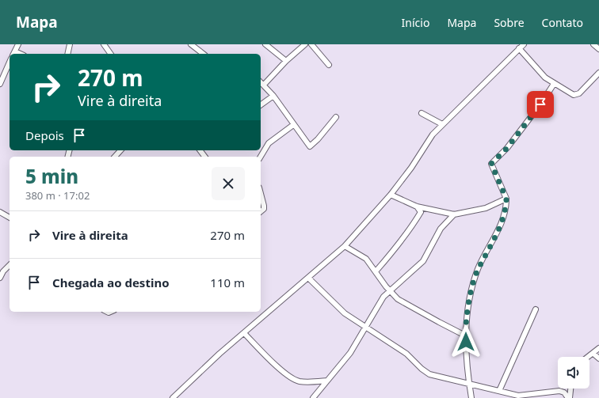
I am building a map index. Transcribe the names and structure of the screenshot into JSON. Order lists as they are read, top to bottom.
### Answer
{
  "page": {
    "header": "Mapa",
    "nav": [
      "Início",
      "Mapa",
      "Sobre",
      "Contato"
    ],
    "turn": ["270 m", "Vire à direita"],
    "then": "Depois",
    "heading": ["5 min", "380 m · 17:02"],
    "list": [
      {
        "name": "Vire à direita",
        "value": "270 m"
      },
      {
        "name": "Chegada ao destino",
        "value": "110 m"
      }
    ]
  }
}
